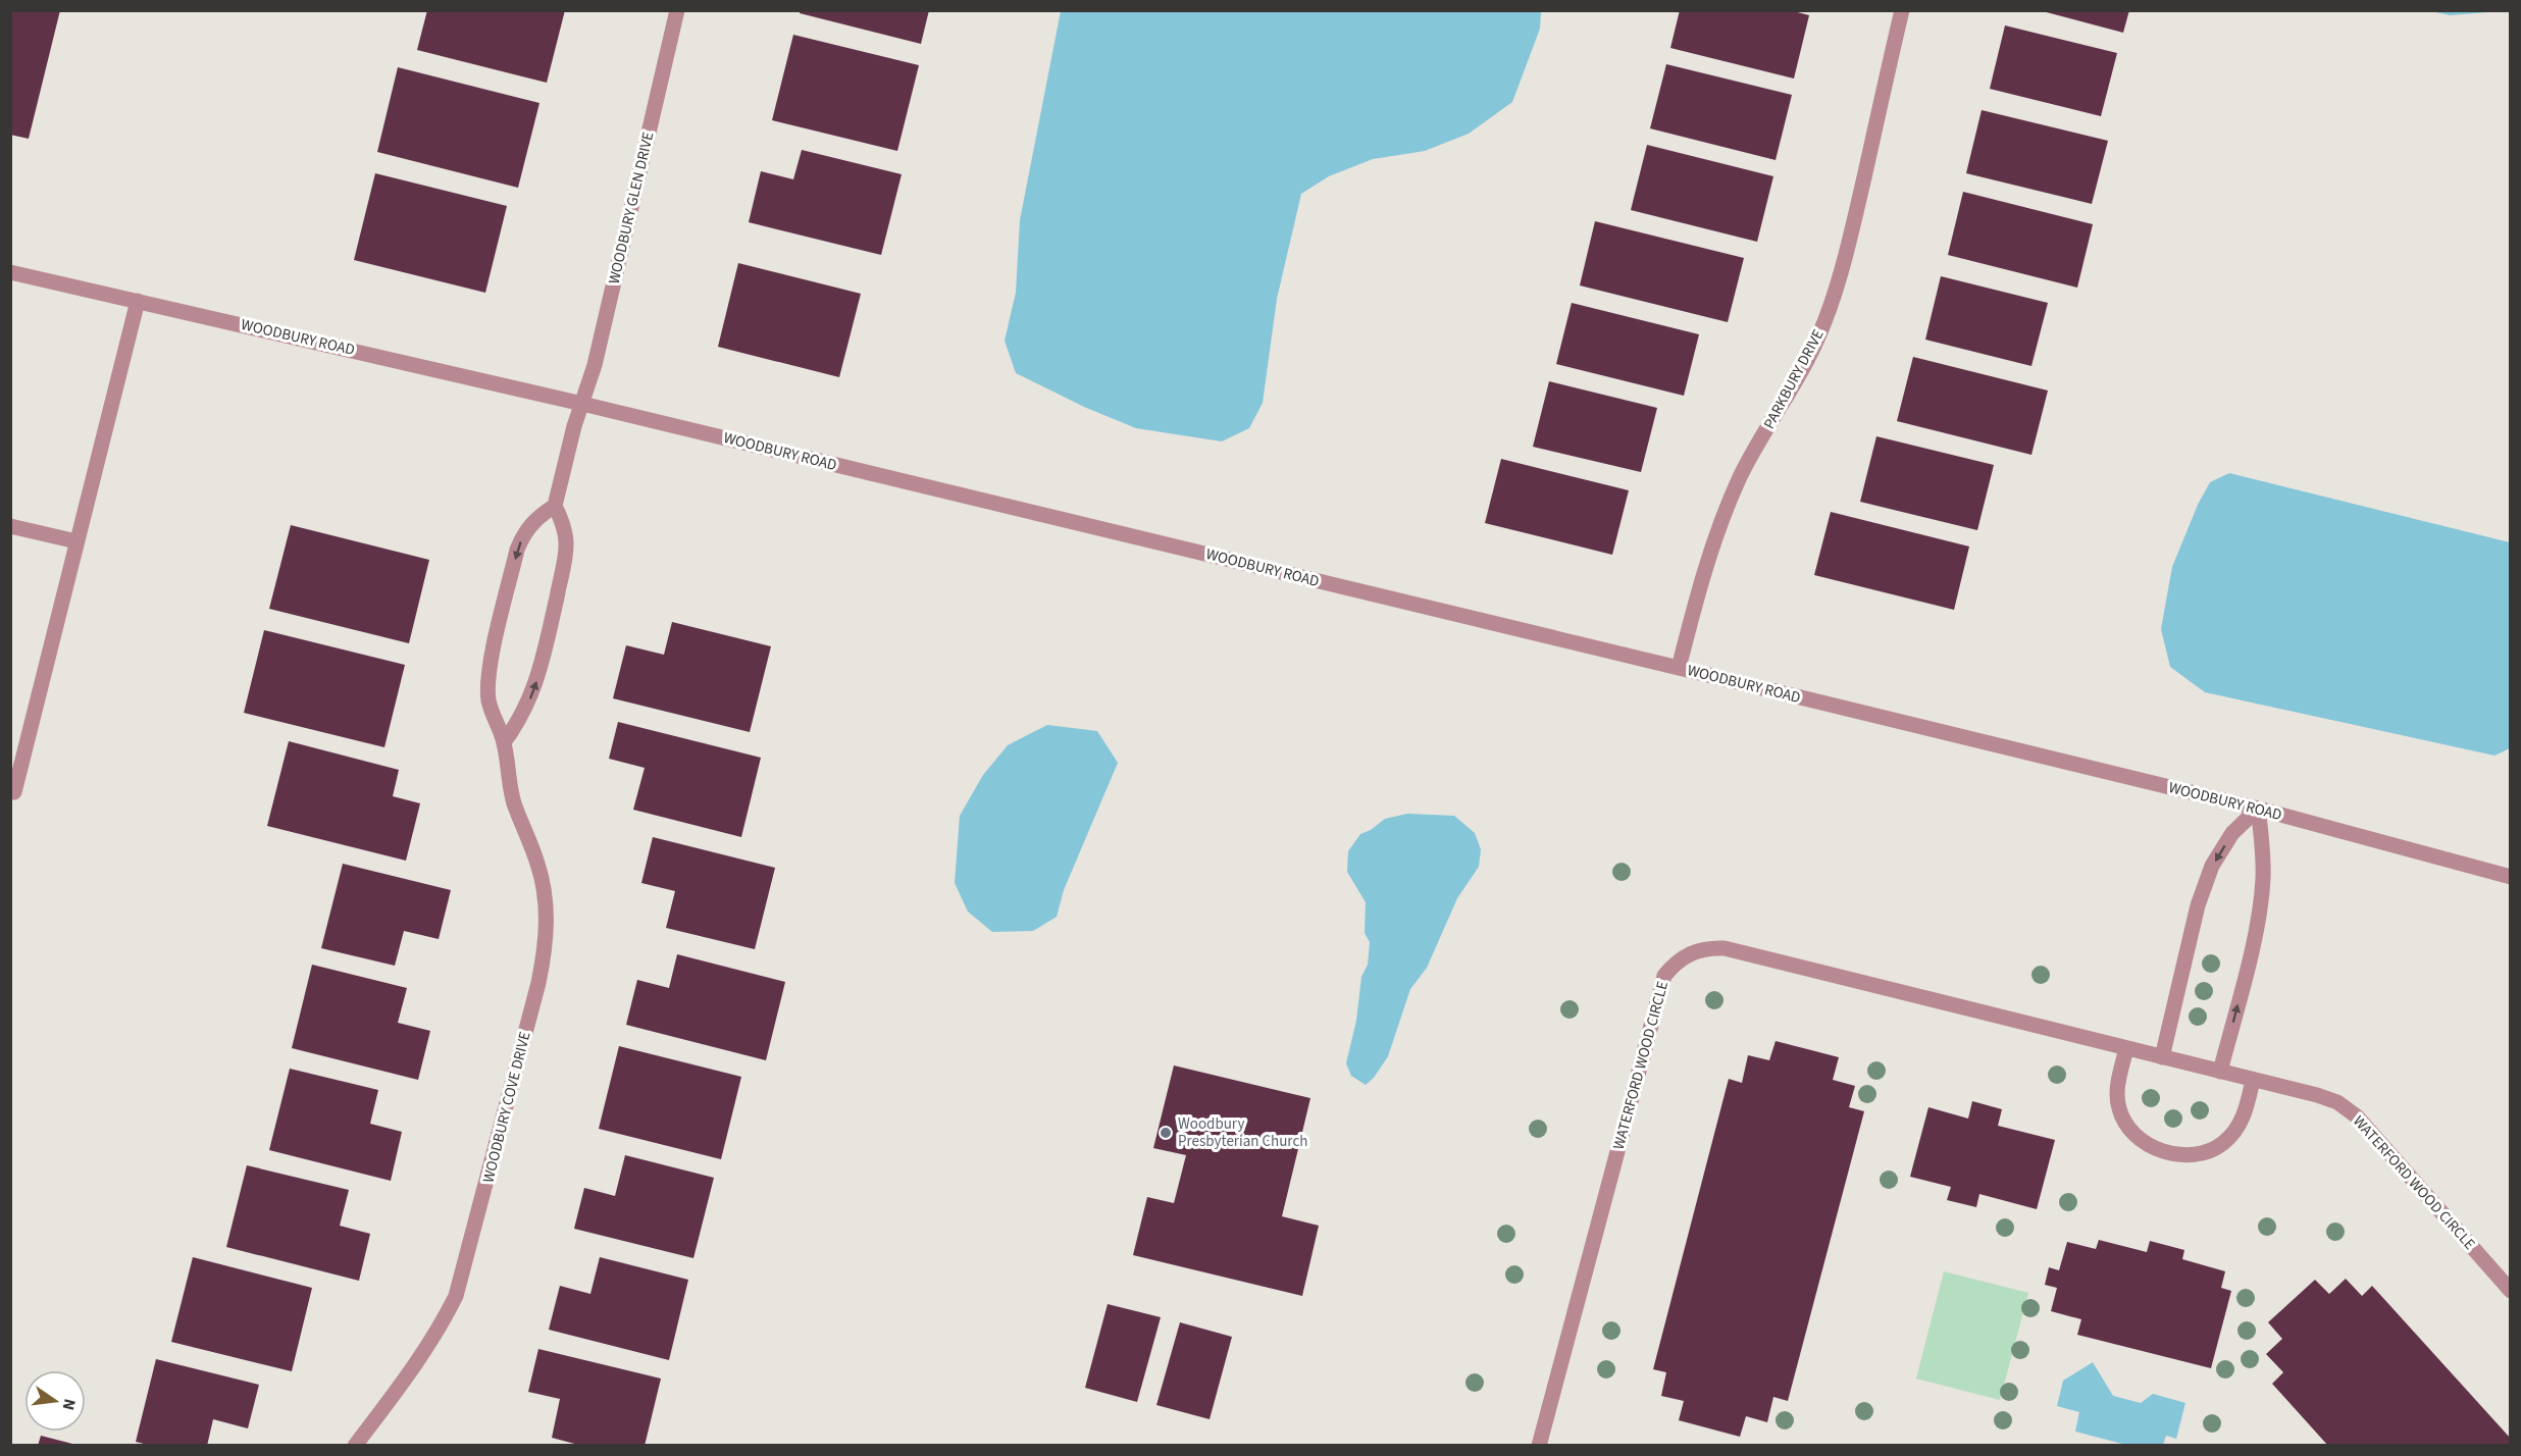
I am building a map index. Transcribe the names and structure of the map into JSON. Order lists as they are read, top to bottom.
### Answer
{
  "streets": {
    "street": [
      "WOODBURY GLEN DRIVE",
      "WOODBURY ROAD",
      "PARKBURY DRIVE",
      "WATERFORD WOOD CIRCLE",
      "WOODBURY COVE DRIVE"
    ]
  },
  "crossings": [
    ["WOODBURY GLEN DRIVE", "WOODBURY ROAD"],
    ["WOODBURY ROAD", "PARKBURY DRIVE"]
  ],
  "places": ["Woodbury Presbyterian Church"],
  "north": "right"
}
